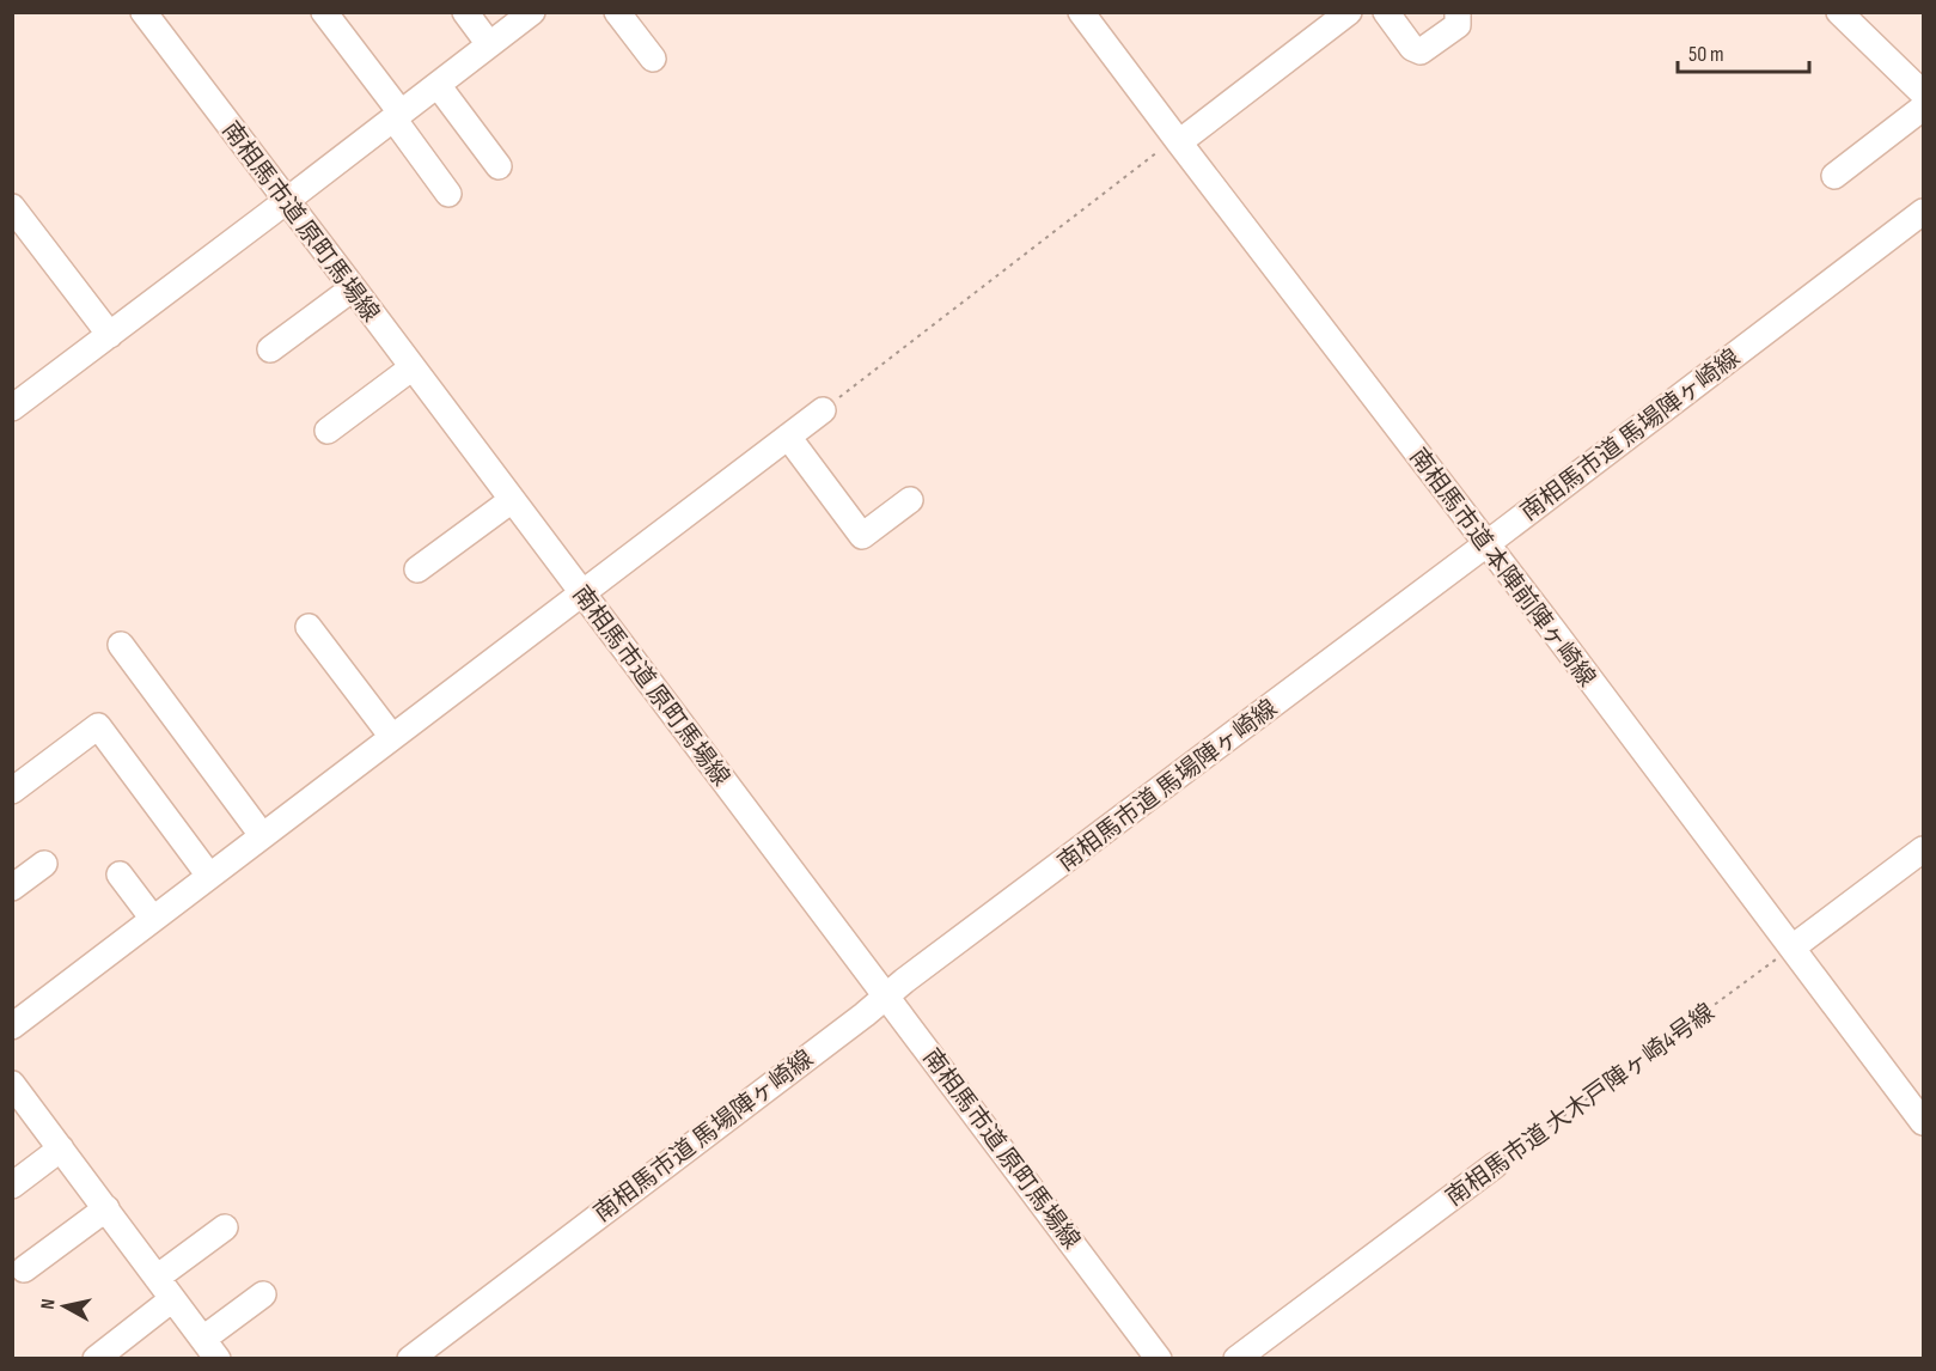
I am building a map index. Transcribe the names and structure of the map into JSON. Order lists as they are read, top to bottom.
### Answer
{
  "streets": {
    "street": [
      "南相馬市道 原町馬場線",
      "南相馬市道 馬場陣ヶ崎線",
      "南相馬市道 本陣前陣ヶ崎線",
      "南相馬市道 大木戸陣ヶ崎4号線"
    ]
  },
  "crossings": [
    ["南相馬市道 原町馬場線", "南相馬市道 馬場陣ヶ崎線"],
    ["南相馬市道 馬場陣ヶ崎線", "南相馬市道 本陣前陣ヶ崎線"],
    ["南相馬市道 本陣前陣ヶ崎線", "南相馬市道 大木戸陣ヶ崎4号線"]
  ],
  "scale_bar": "50 m",
  "north": "left"
}
